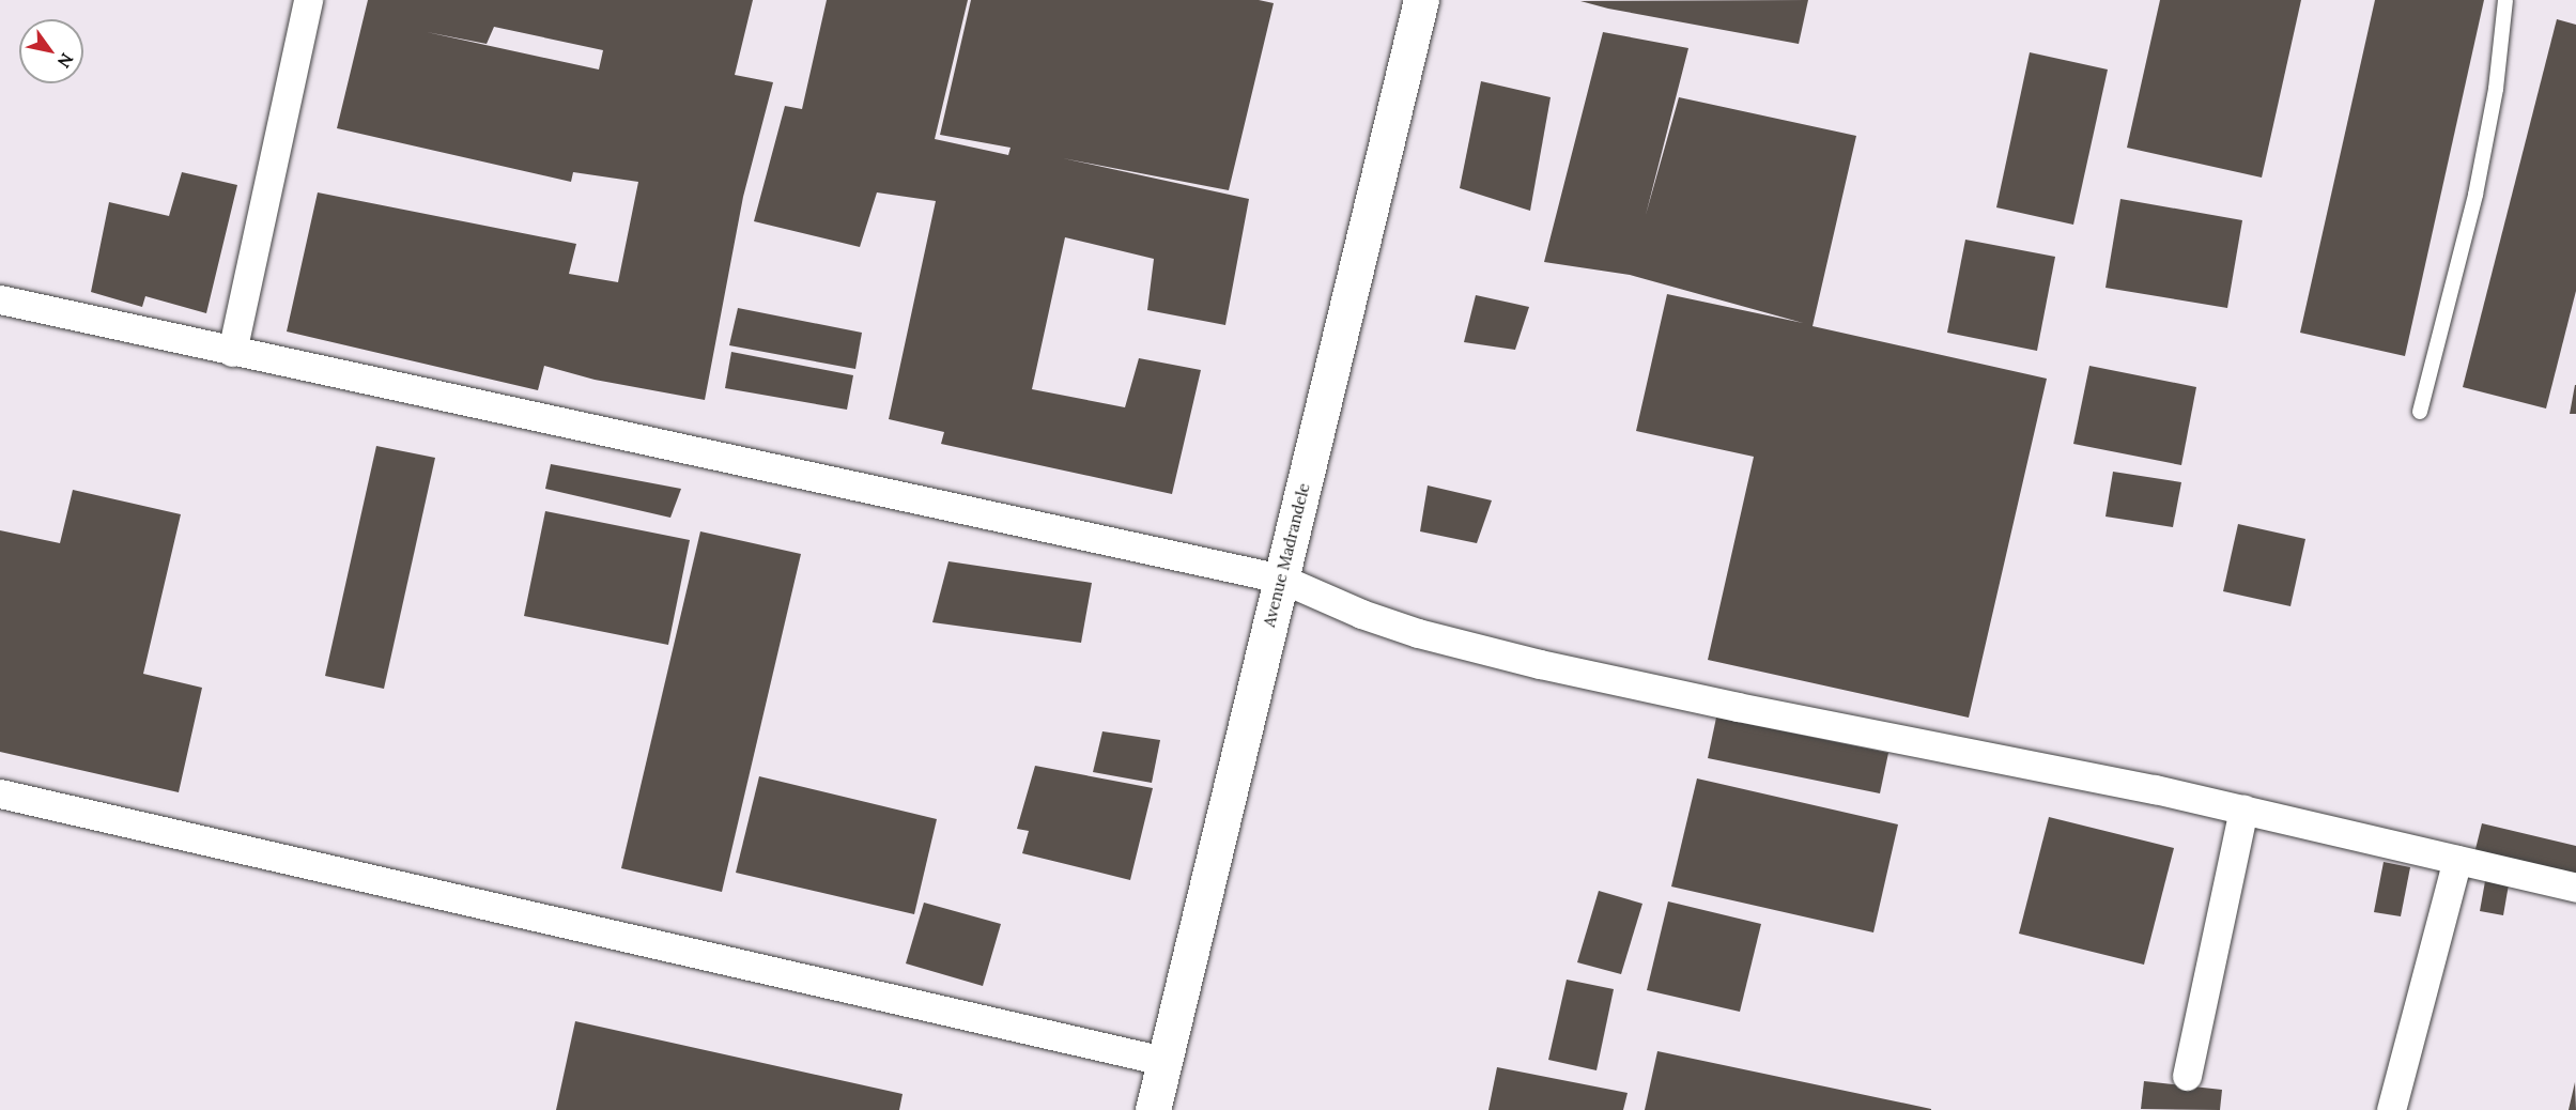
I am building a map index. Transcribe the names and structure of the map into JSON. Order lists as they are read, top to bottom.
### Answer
{
  "streets": {
    "street": ["Avenue Madrandele"]
  },
  "north": "bottom right"
}
